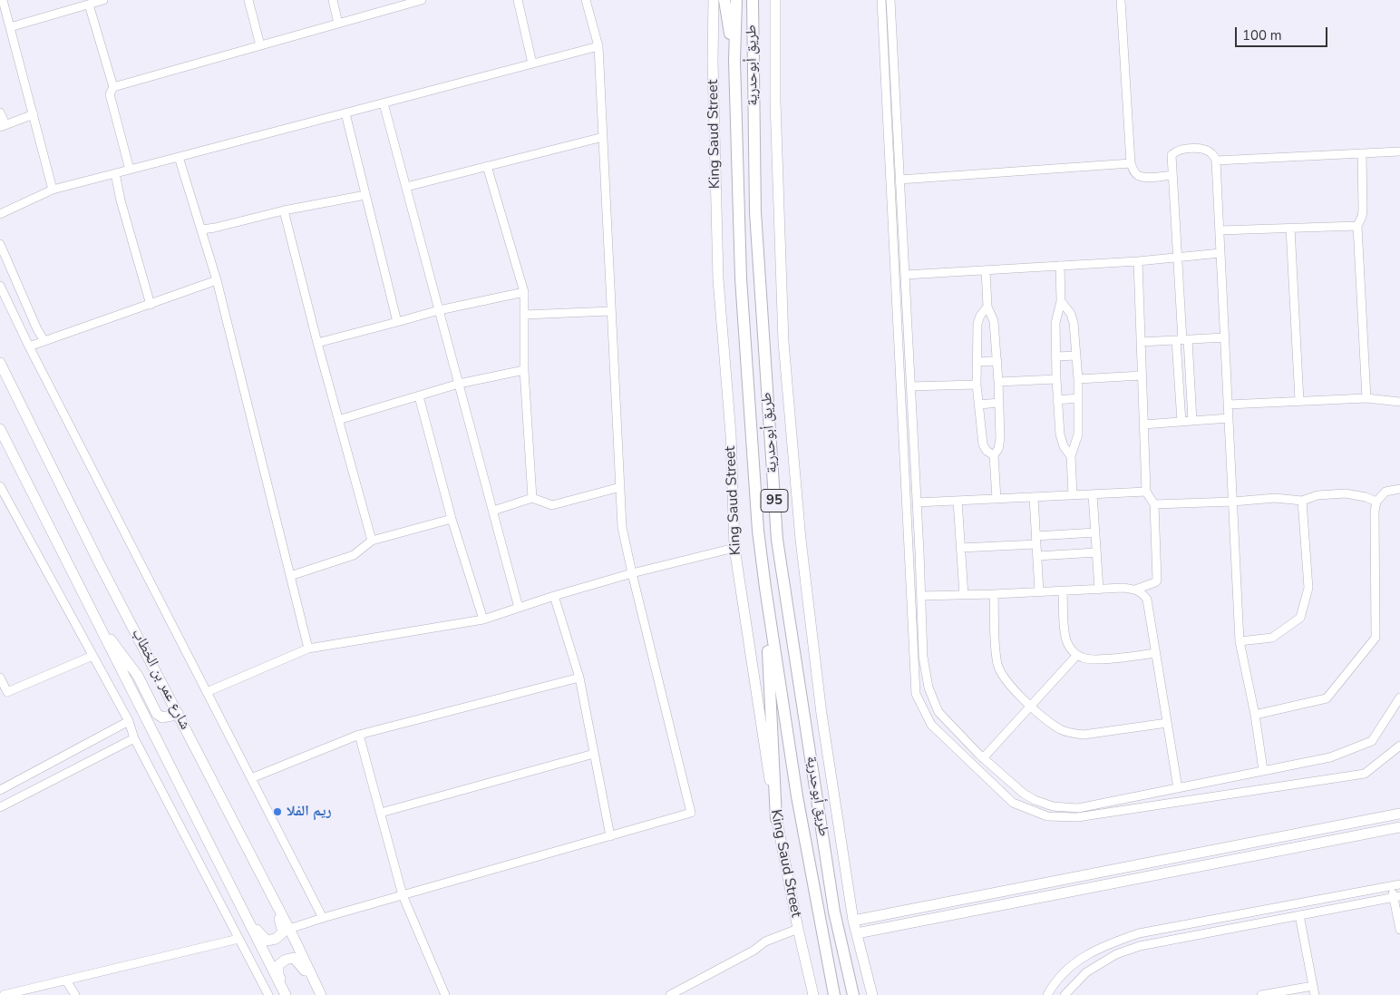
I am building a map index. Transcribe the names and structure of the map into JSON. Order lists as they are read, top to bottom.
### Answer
{
  "streets": {
    "highway": ["طريق أبوحدرية", "95"],
    "main road": ["King Saud Street", "شارع عمر بن الخطاب"]
  },
  "places": ["ريم الفلا"],
  "scale_bar": "100 m"
}
